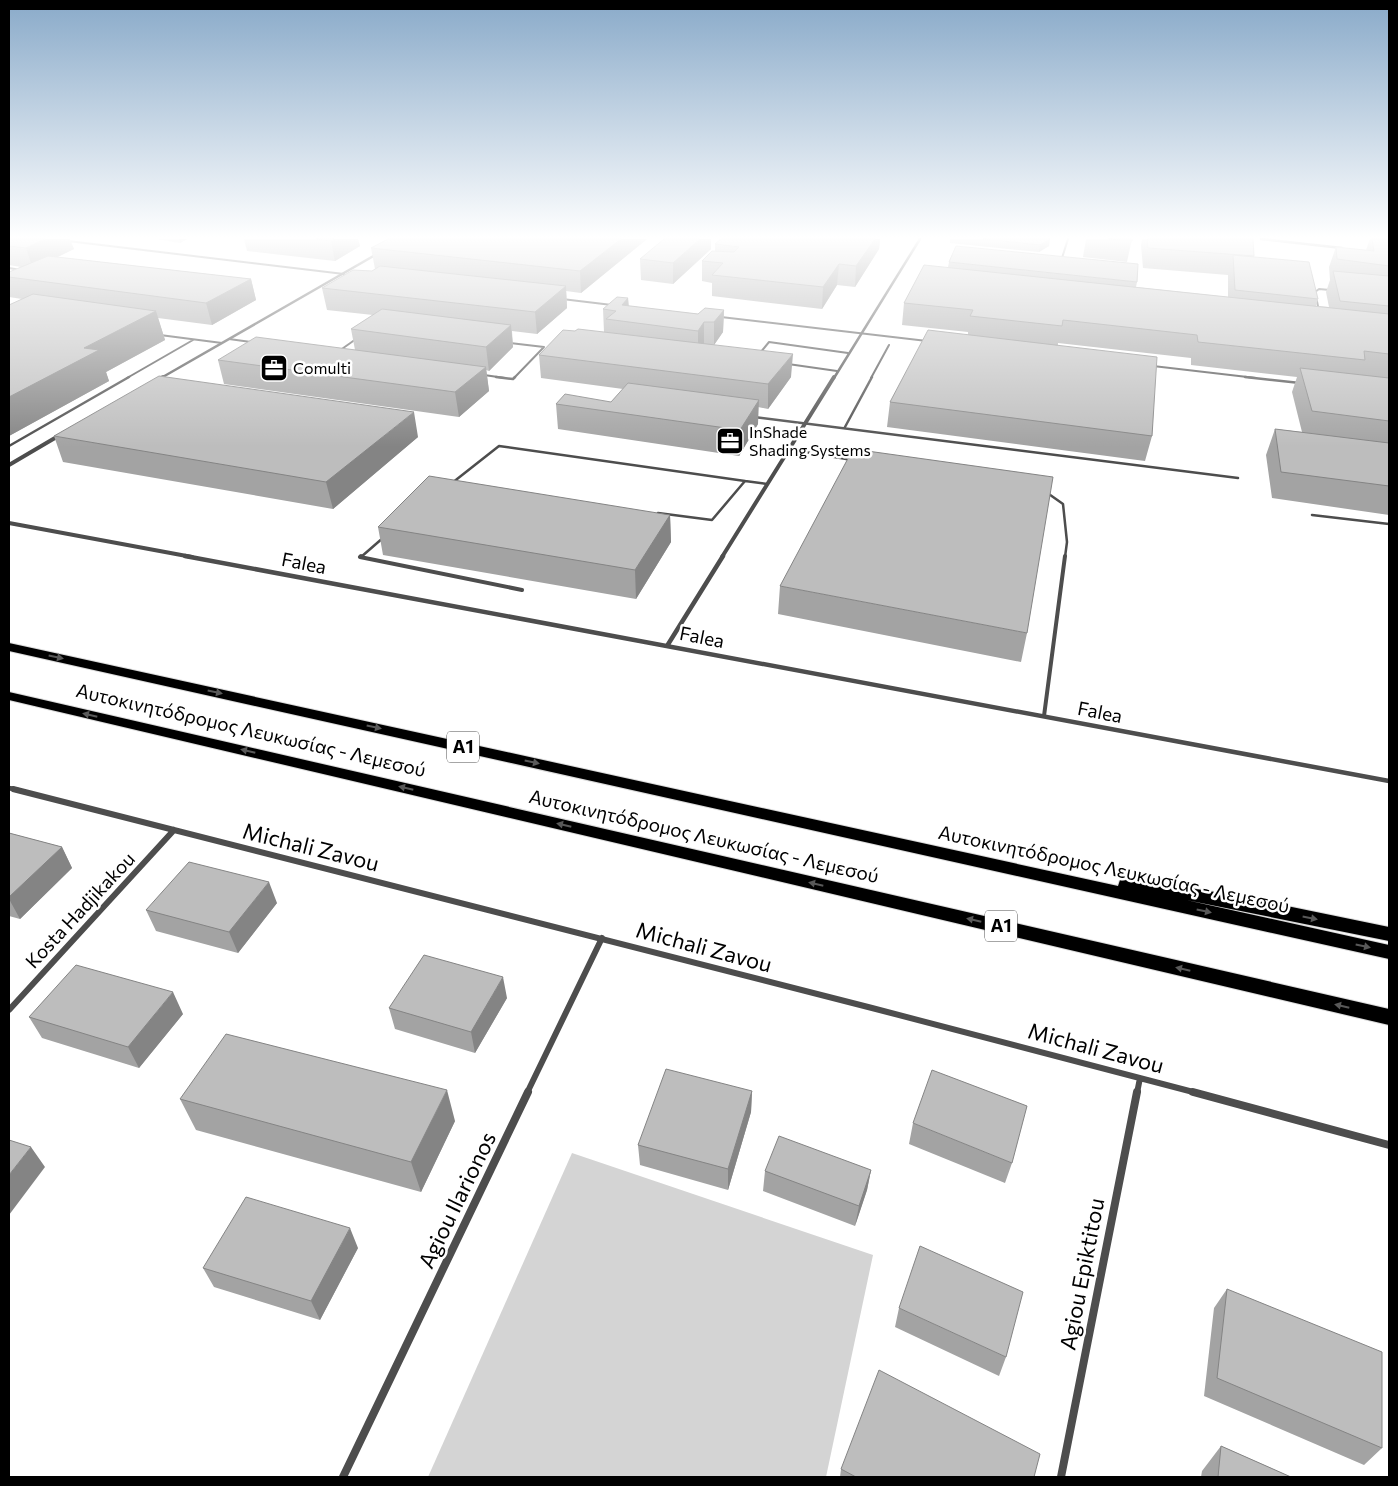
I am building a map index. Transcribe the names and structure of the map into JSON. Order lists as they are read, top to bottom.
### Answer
{
  "streets": {
    "highway": ["Αυτοκινητόδρομος Λευκωσίας - Λεμεσού", "A1"],
    "street": [
      "Falea",
      "Michali Zavou",
      "Kosta Hadjikakou",
      "Agiou Ilarionos",
      "Agiou Epiktitou"
    ]
  },
  "crossings": [
    ["Michali Zavou", "Kosta Hadjikakou"],
    ["Michali Zavou", "Agiou Ilarionos"],
    ["Michali Zavou", "Agiou Epiktitou"]
  ],
  "places": {
    "office": ["Comulti", "InShade Shading Systems"]
  }
}
